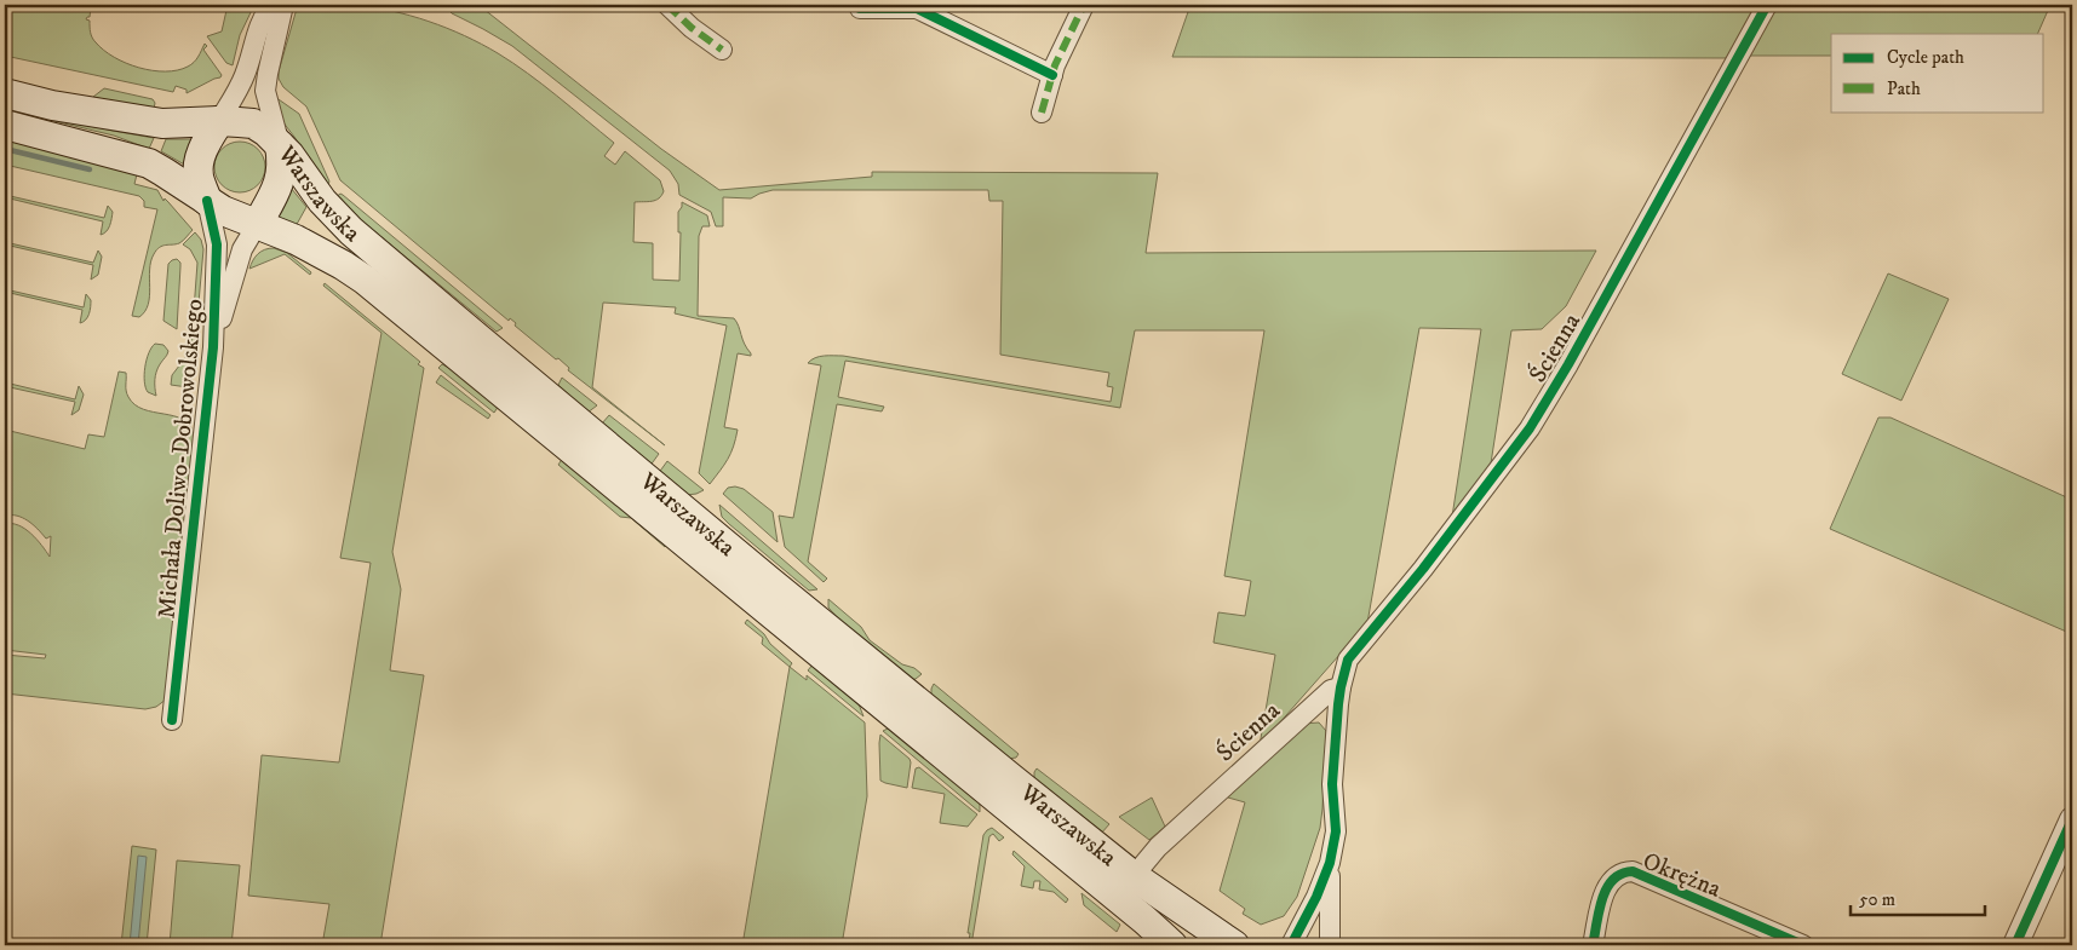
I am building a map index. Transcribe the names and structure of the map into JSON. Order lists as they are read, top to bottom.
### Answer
{
  "streets": {
    "main road": ["Warszawska"],
    "street": ["Ścienna", "Michała Doliwo-Dobrowolskiego", "Okrężna"]
  },
  "crossings": [
    ["Warszawska", "Ścienna"],
    ["Warszawska", "Michała Doliwo-Dobrowolskiego"]
  ],
  "legend": ["Cycle path", "Path"],
  "scale_bar": "50 m"
}
